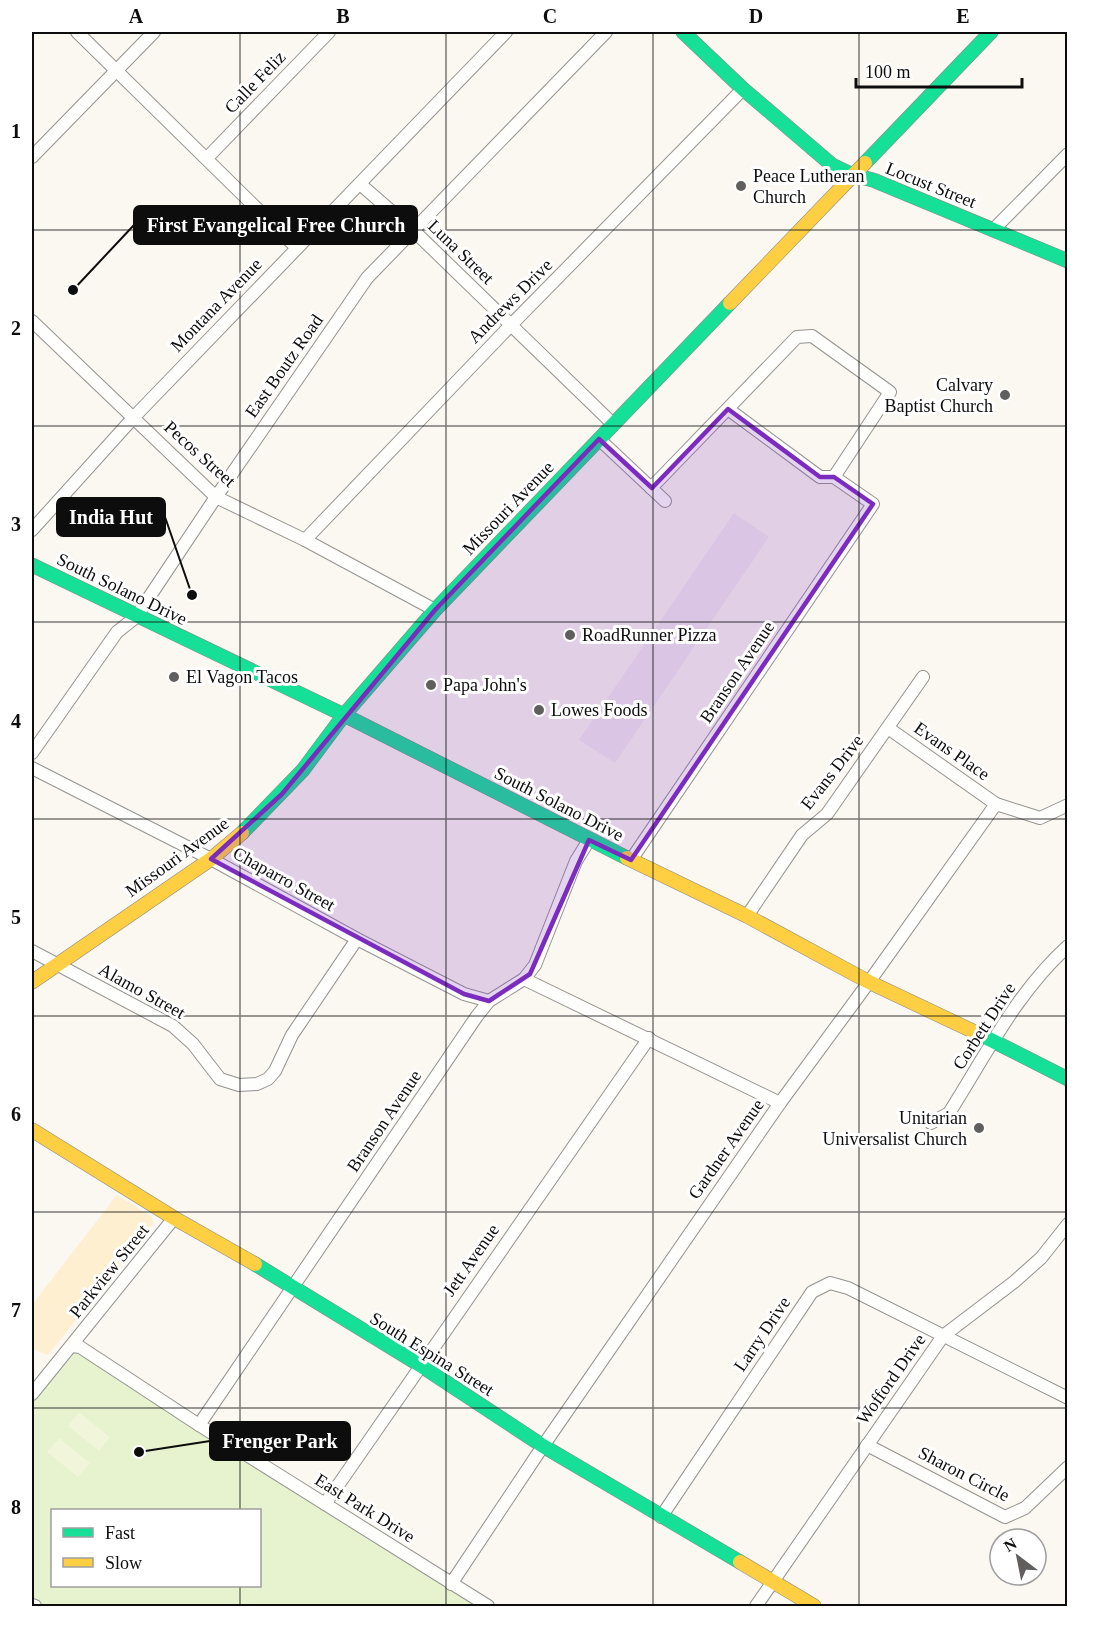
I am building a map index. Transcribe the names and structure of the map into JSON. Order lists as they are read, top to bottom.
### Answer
{
  "streets": {
    "street": [
      "Calle Feliz",
      "Locust Street",
      "Luna Street",
      "Andrews Drive",
      "Montana Avenue",
      "East Boutz Road",
      "Pecos Street",
      "Missouri Avenue",
      "South Solano Drive",
      "Branson Avenue",
      "Evans Place",
      "Evans Drive",
      "Chaparro Street",
      "Alamo Street",
      "Corbett Drive",
      "Gardner Avenue",
      "Jett Avenue",
      "Parkview Street",
      "Larry Drive",
      "South Espina Street",
      "Wofford Drive",
      "Sharon Circle",
      "East Park Drive"
    ]
  },
  "crossings": [
    ["Locust Street", "Andrews Drive"],
    ["Locust Street", "Missouri Avenue"],
    ["Luna Street", "Andrews Drive"],
    ["Luna Street", "Montana Avenue"],
    ["Luna Street", "East Boutz Road"],
    ["Luna Street", "Missouri Avenue"],
    ["Andrews Drive", "Pecos Street"],
    ["Montana Avenue", "Pecos Street"],
    ["East Boutz Road", "Pecos Street"],
    ["East Boutz Road", "South Solano Drive"],
    ["Pecos Street", "Missouri Avenue"],
    ["Missouri Avenue", "South Solano Drive"],
    ["Missouri Avenue", "Chaparro Street"],
    ["Missouri Avenue", "Alamo Street"],
    ["South Solano Drive", "Branson Avenue"],
    ["South Solano Drive", "Evans Drive"],
    ["South Solano Drive", "Corbett Drive"],
    ["South Solano Drive", "Gardner Avenue"],
    ["Branson Avenue", "Chaparro Street"],
    ["Branson Avenue", "South Espina Street"],
    ["Branson Avenue", "East Park Drive"],
    ["Evans Place", "Evans Drive"],
    ["Evans Place", "Gardner Avenue"],
    ["Chaparro Street", "Alamo Street"],
    ["Gardner Avenue", "South Espina Street"],
    ["Gardner Avenue", "East Park Drive"],
    ["Jett Avenue", "South Espina Street"],
    ["Jett Avenue", "East Park Drive"],
    ["Parkview Street", "South Espina Street"],
    ["Parkview Street", "East Park Drive"],
    ["Larry Drive", "South Espina Street"],
    ["Larry Drive", "Wofford Drive"],
    ["South Espina Street", "Wofford Drive"],
    ["Wofford Drive", "Sharon Circle"]
  ],
  "places": [
    "Peace Lutheran Church",
    "First Evangelical Free Church",
    "Calvary Baptist Church",
    "India Hut",
    "RoadRunner Pizza",
    "El Vagon Tacos",
    "Papa John's",
    "Lowes Foods",
    "Unitarian Universalist Church",
    "Frenger Park"
  ],
  "legend": ["Fast", "Slow"],
  "scale_bar": "100 m",
  "north": "top left",
  "grid": {
    "columns": [
      "A",
      "B",
      "C",
      "D",
      "E"
    ],
    "rows": [
      "1",
      "2",
      "3",
      "4",
      "5",
      "6",
      "7",
      "8"
    ]
  }
}
